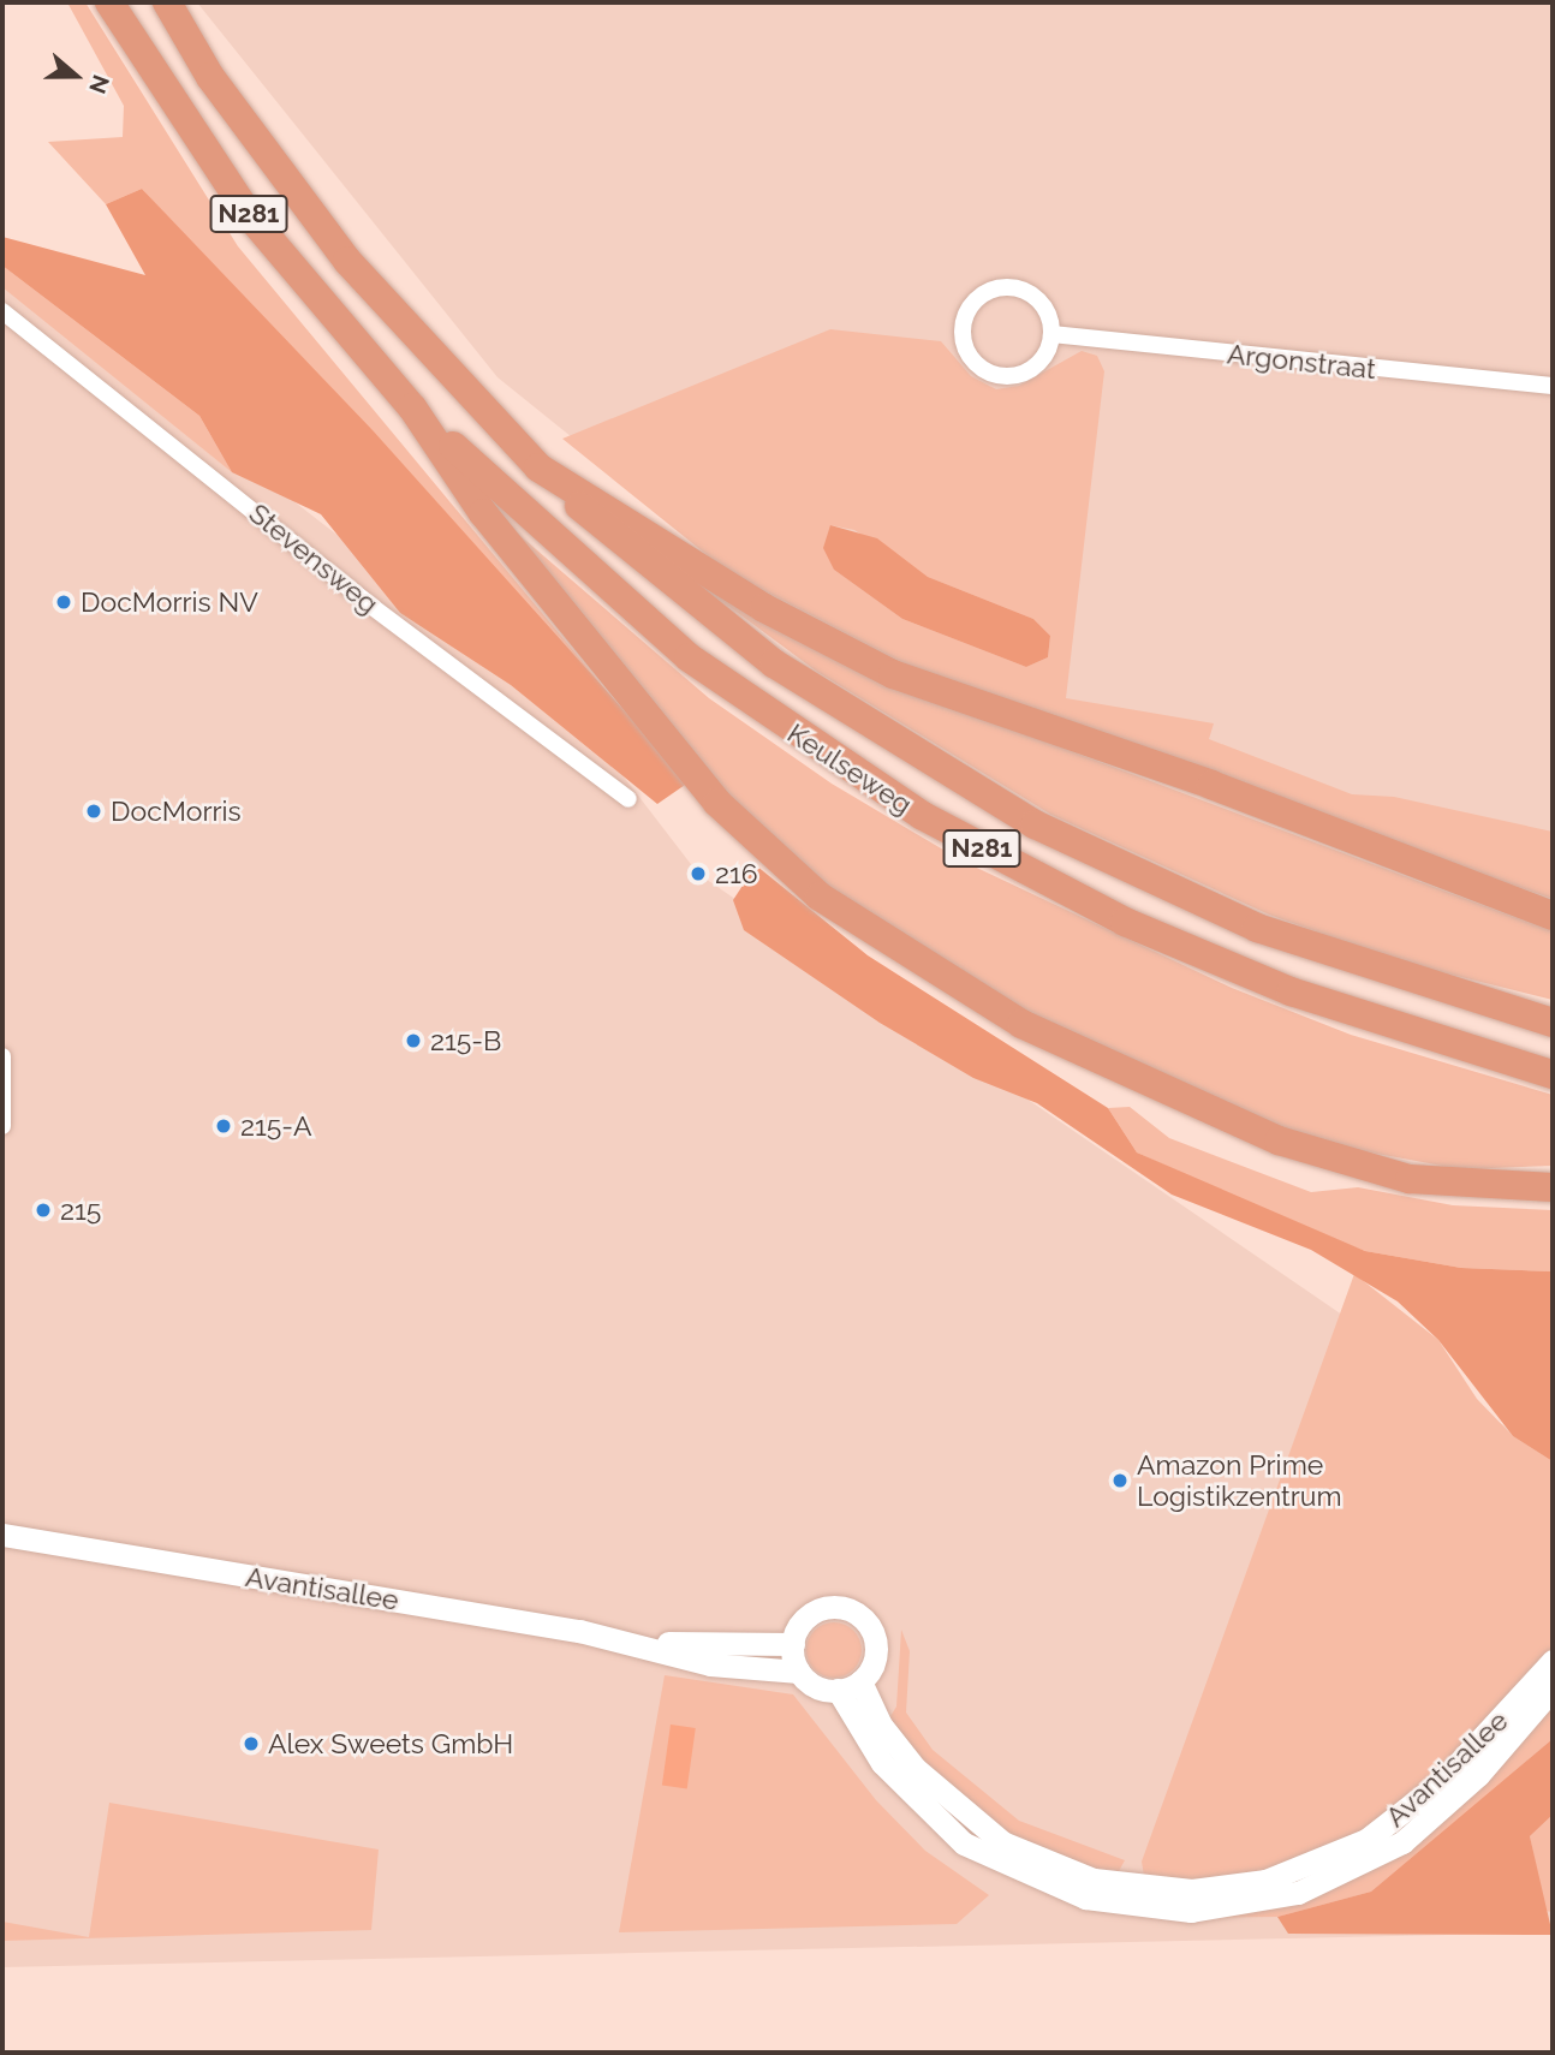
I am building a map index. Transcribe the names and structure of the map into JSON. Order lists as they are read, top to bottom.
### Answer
{
  "streets": {
    "highway": ["N281", "Keulseweg"],
    "street": ["Argonstraat", "Stevensweg", "Avantisallee"]
  },
  "crossings": [
    ["N281", "Keulseweg"]
  ],
  "places": [
    "DocMorris NV",
    "DocMorris",
    "216",
    "215-B",
    "215-A",
    "215",
    "Amazon Prime Logistikzentrum",
    "Alex Sweets GmbH"
  ],
  "north": "right"
}
